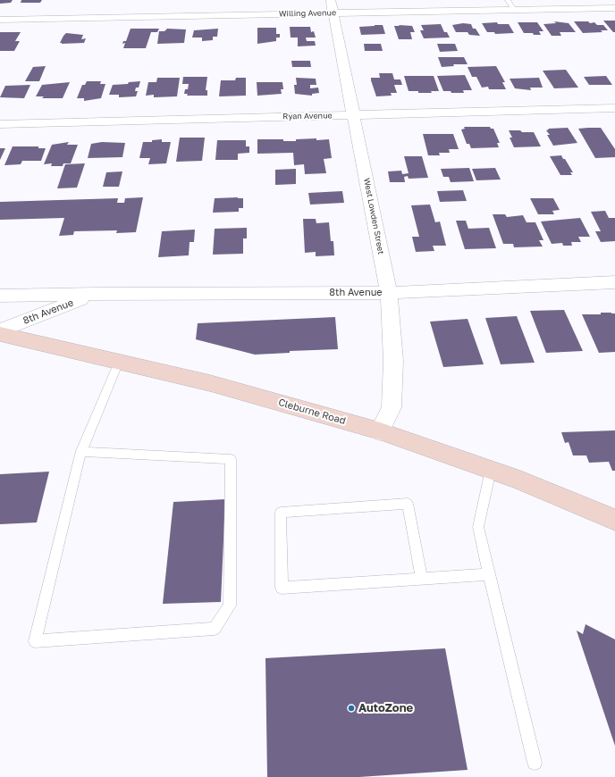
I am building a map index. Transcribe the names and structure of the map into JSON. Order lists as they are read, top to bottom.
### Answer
{
  "streets": {
    "main road": ["Cleburne Road"],
    "street": [
      "Willing Avenue",
      "Ryan Avenue",
      "West Lowden Street",
      "8th Avenue"
    ]
  },
  "crossings": [
    ["Willing Avenue", "West Lowden Street"],
    ["Ryan Avenue", "West Lowden Street"],
    ["West Lowden Street", "8th Avenue"],
    ["West Lowden Street", "Cleburne Road"]
  ],
  "places": ["AutoZone"]
}
